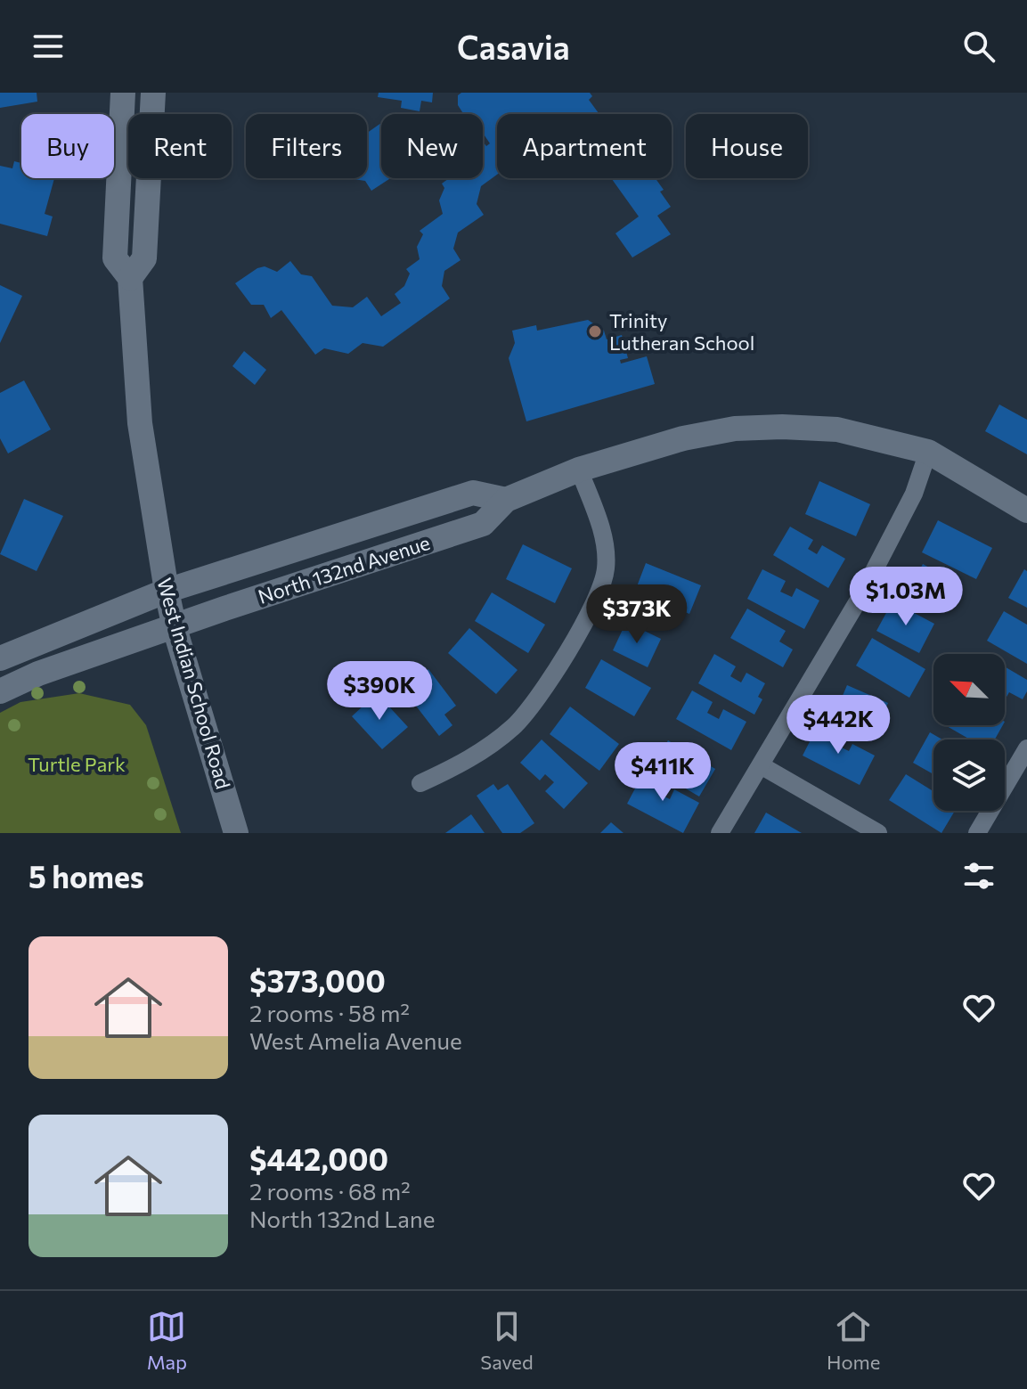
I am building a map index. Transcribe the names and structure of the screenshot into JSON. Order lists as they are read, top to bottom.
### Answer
{
  "streets": {
    "street": ["North 132nd Avenue", "West Indian School Road"]
  },
  "crossings": [
    ["North 132nd Avenue", "West Indian School Road"]
  ],
  "parks": ["Turtle Park"],
  "places": ["Trinity Lutheran School"],
  "north": "top left",
  "page": {
    "header": "Casavia",
    "chip": [
      "Buy",
      "Rent",
      "Filters",
      "New",
      "Apartment",
      "House"
    ],
    "price": [
      "$1.03M",
      "$373K",
      "$390K",
      "$442K",
      "$411K"
    ],
    "heading": "5 homes",
    "list": [
      {
        "name": "$373,000",
        "note": "2 rooms · 58 m² · West Amelia Avenue"
      },
      {
        "name": "$442,000",
        "note": "2 rooms · 68 m² · North 132nd Lane"
      }
    ],
    "tabs": ["Map", "Saved", "Home"]
  }
}
